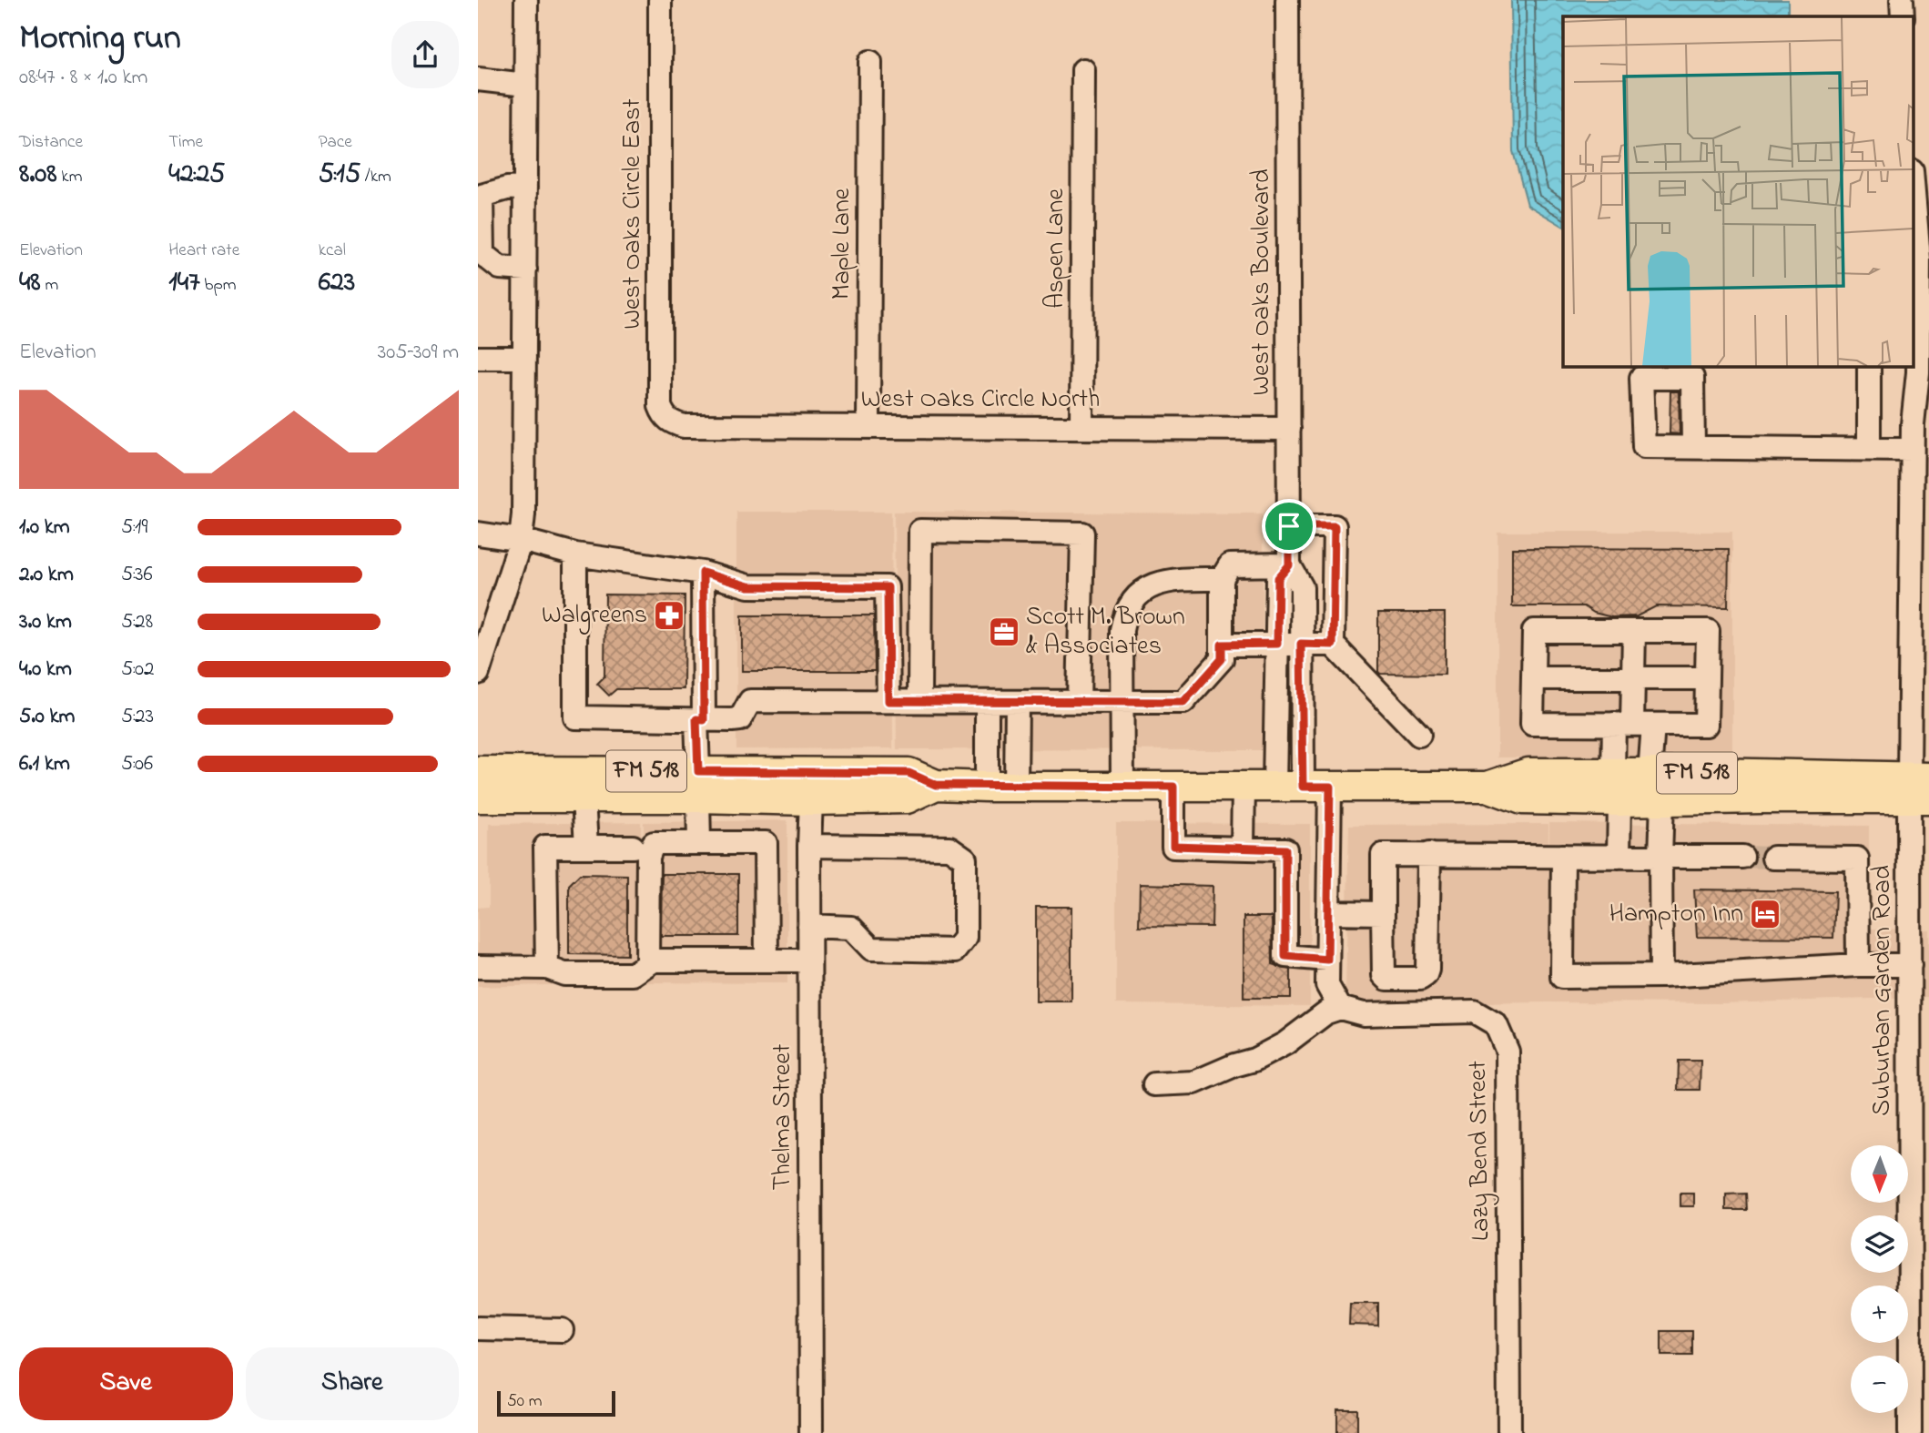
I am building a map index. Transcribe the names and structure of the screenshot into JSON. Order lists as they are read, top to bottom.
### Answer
{
  "streets": {
    "main road": ["FM 518"],
    "street": [
      "West Oaks Circle East",
      "Maple Lane",
      "Aspen Lane",
      "West Oaks Boulevard",
      "West Oaks Circle North",
      "Suburban Garden Road",
      "Thelma Street",
      "Lazy Bend Street"
    ]
  },
  "crossings": [
    ["West Oaks Circle East", "West Oaks Circle North"],
    ["Maple Lane", "West Oaks Circle North"],
    ["Aspen Lane", "West Oaks Circle North"],
    ["West Oaks Boulevard", "West Oaks Circle North"],
    ["West Oaks Boulevard", "FM 518"],
    ["FM 518", "Suburban Garden Road"],
    ["FM 518", "Thelma Street"]
  ],
  "places": {
    "pharmacy": ["Walgreens"],
    "office": ["Scott M. Brown & Associates"],
    "hotel": ["Hampton Inn"]
  },
  "scale_bar": "50 m",
  "north": "bottom",
  "page": {
    "heading": ["Morning run", "08:47 · 8 × 1.0 km"],
    "stats": [
      ["Distance", "8.08 km"],
      ["Time", "42:25"],
      ["Pace", "5:15 /km"],
      ["Elevation", "48 m"],
      ["Heart rate", "147 bpm"],
      ["kcal", "623"]
    ],
    "chart": ["Elevation", "305–309 m"],
    "list": [
      {
        "name": "1.0 km",
        "note": "5:19"
      },
      {
        "name": "2.0 km",
        "note": "5:36"
      },
      {
        "name": "3.0 km",
        "note": "5:28"
      },
      {
        "name": "4.0 km",
        "note": "5:02"
      },
      {
        "name": "5.0 km",
        "note": "5:23"
      },
      {
        "name": "6.1 km",
        "note": "5:06"
      }
    ],
    "map_buttons": ["+", "−"],
    "buttons": ["Save", "Share"],
    "scale": "50 m"
  }
}
